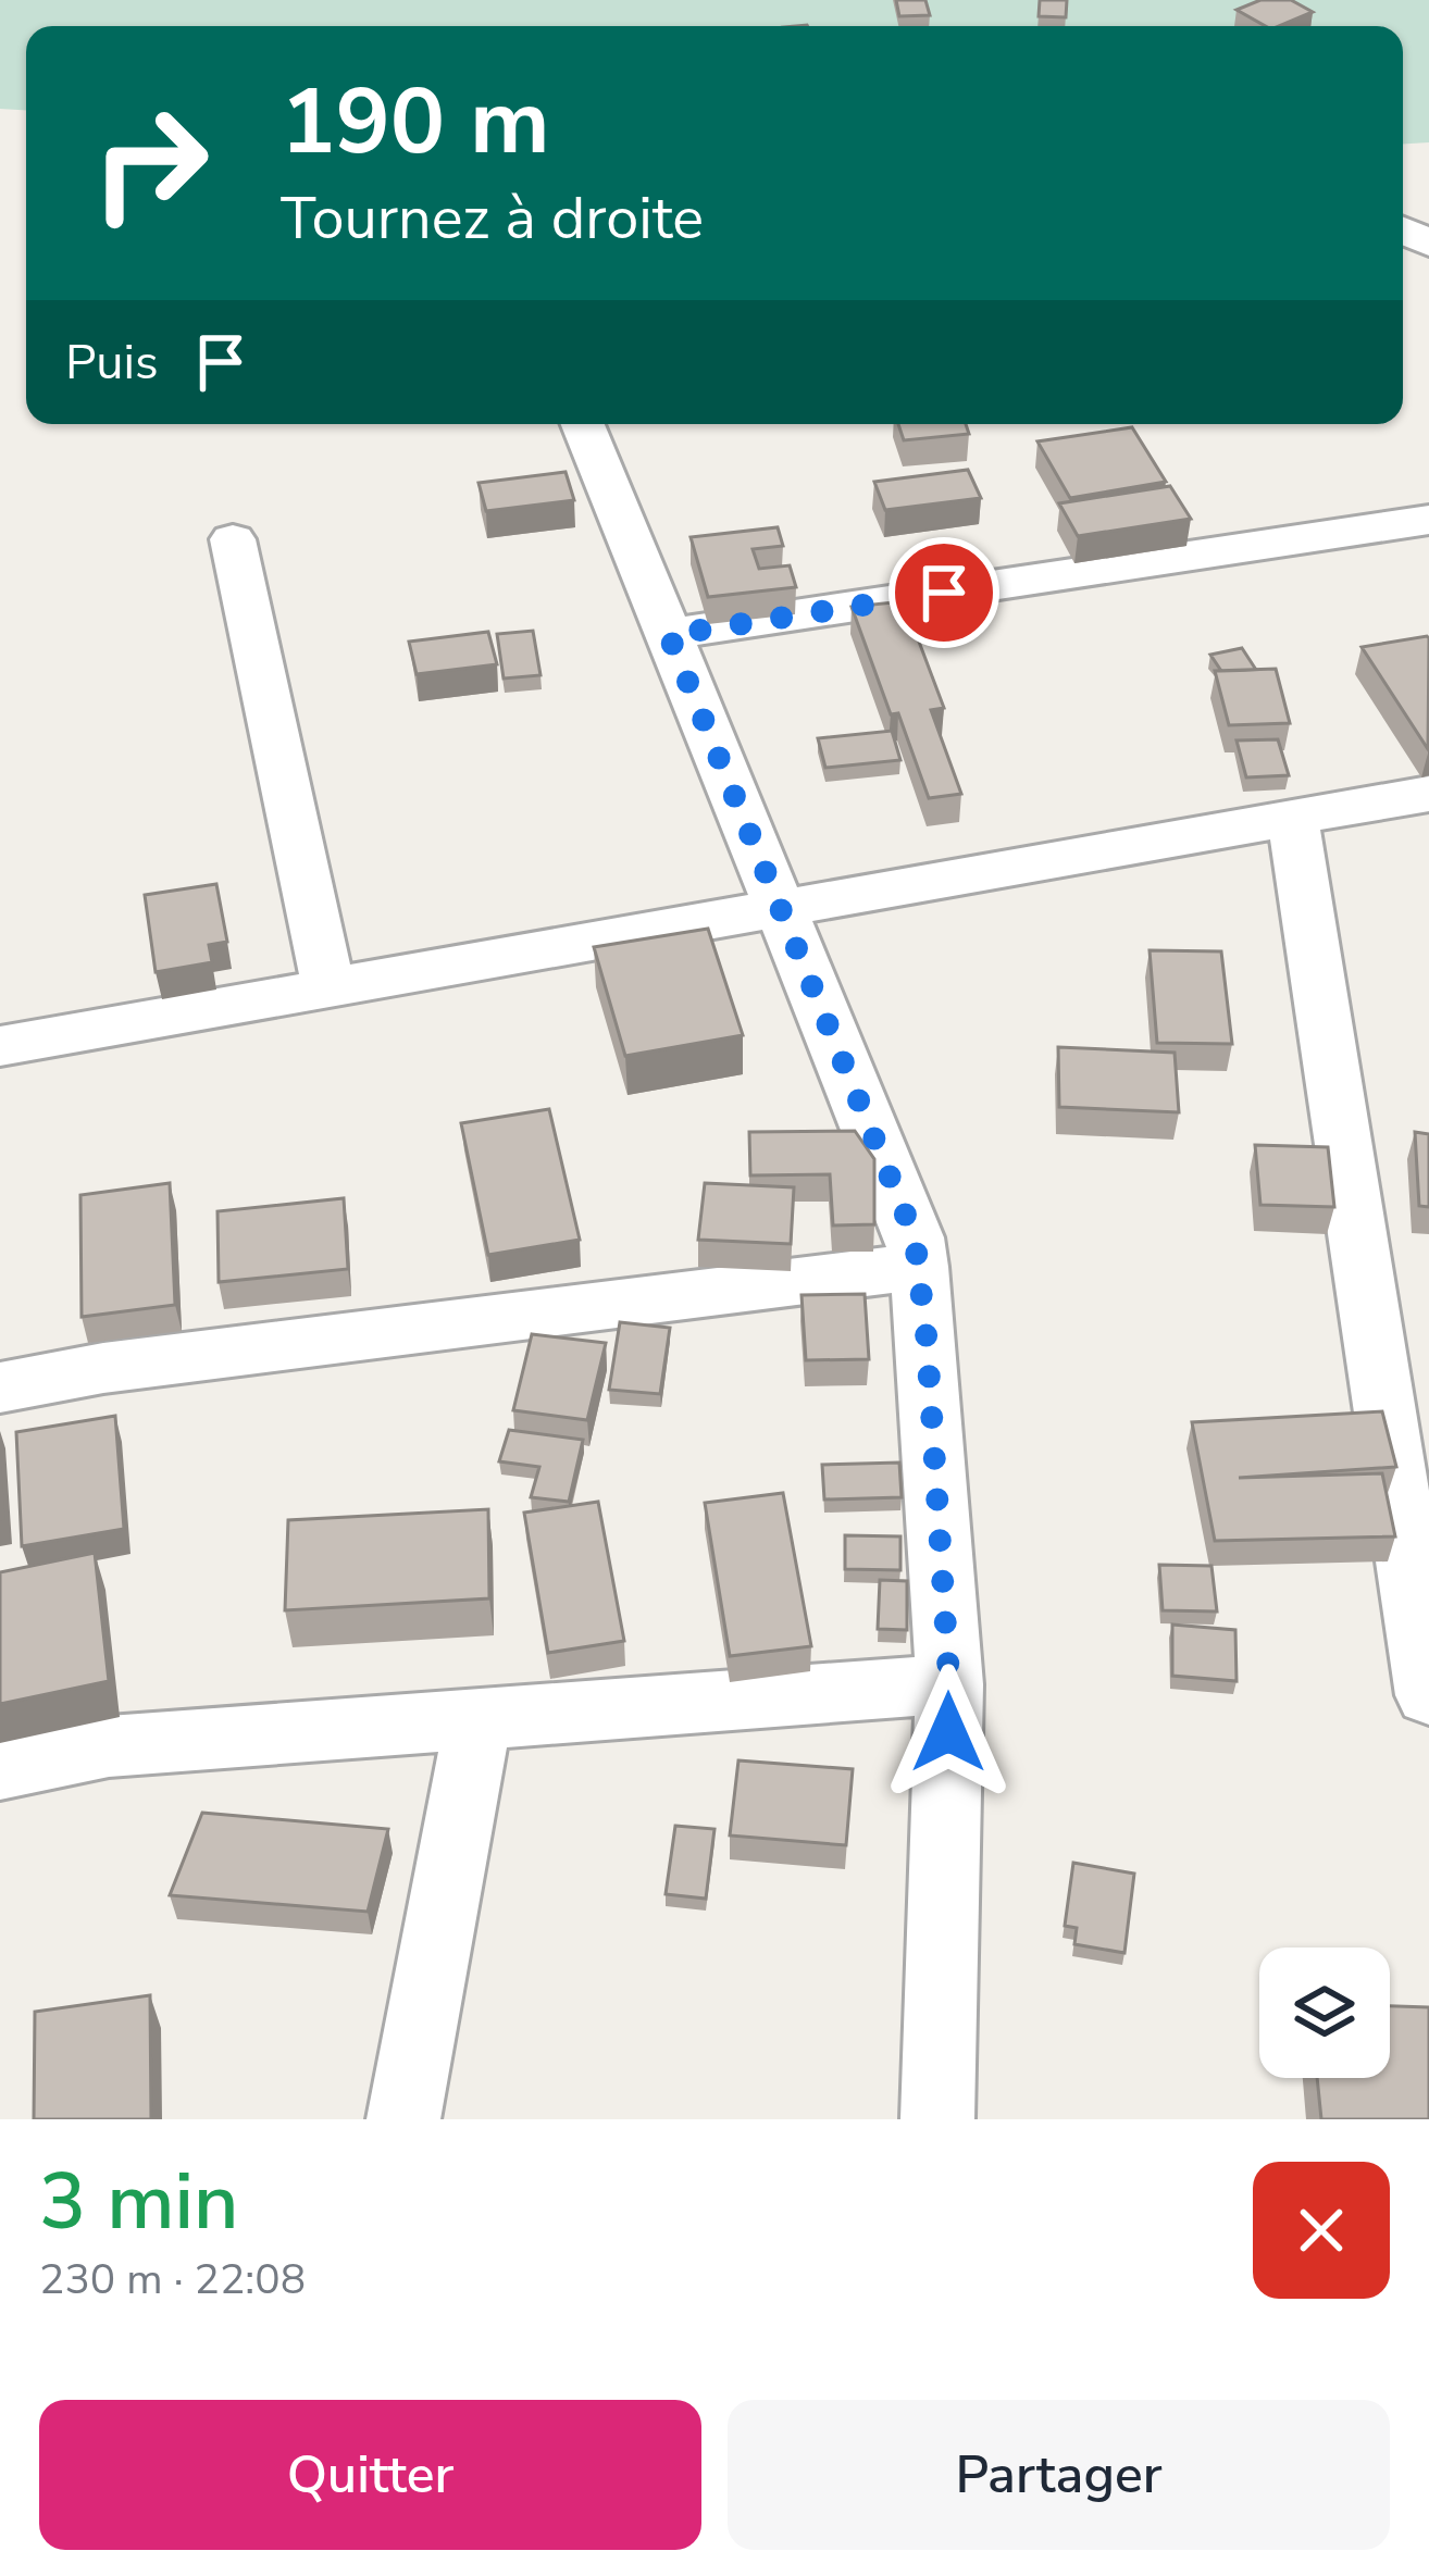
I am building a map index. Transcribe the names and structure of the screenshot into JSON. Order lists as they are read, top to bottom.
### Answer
{
  "page": {
    "turn": ["190 m", "Tournez à droite"],
    "then": "Puis",
    "heading": ["3 min", "230 m · 22:08"],
    "buttons": ["Quitter", "Partager"]
  }
}
